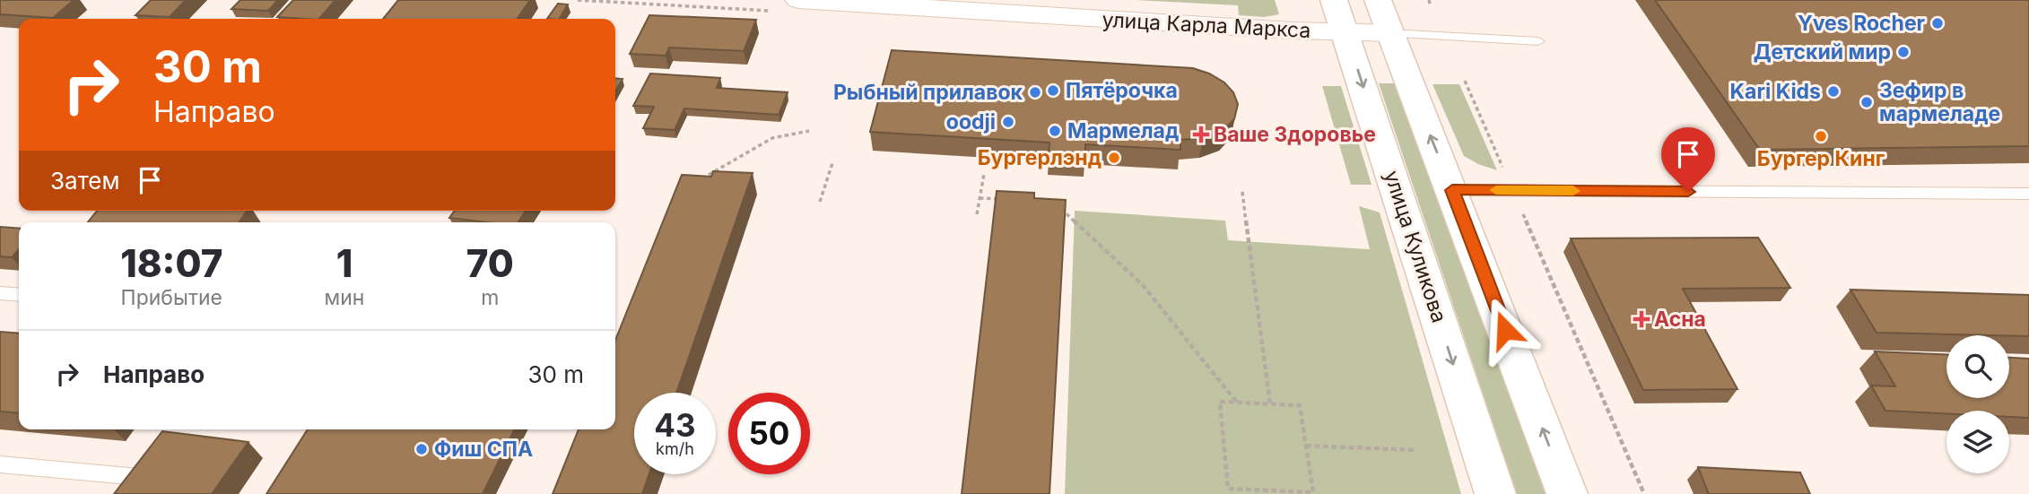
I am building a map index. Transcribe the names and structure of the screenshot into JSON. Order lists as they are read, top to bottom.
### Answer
{
  "streets": {
    "main road": ["улица Куликова"],
    "street": ["улица Карла Маркса"]
  },
  "crossings": [
    ["улица Карла Маркса", "улица Куликова"]
  ],
  "places": {
    "other": [
      "Yves Rocher",
      "Детский мир",
      "Пятёрочка",
      "Kari Kids",
      "Рыбный прилавок",
      "Зефир в мармеладе",
      "oodji",
      "Мармелад",
      "Бургер Кинг",
      "Бургерлэнд",
      "Фиш СПА"
    ],
    "health": ["Ваше Здоровье", "Асна"]
  },
  "page": {
    "turn": ["30 m", "Направо"],
    "then": "Затем",
    "eta": [
      "18:07",
      "Прибытие",
      "1",
      "мин",
      "70",
      "m"
    ],
    "list": [
      {
        "name": "Направо",
        "value": "30 m"
      }
    ],
    "speed": "43 km/h",
    "limit": "50"
  }
}
